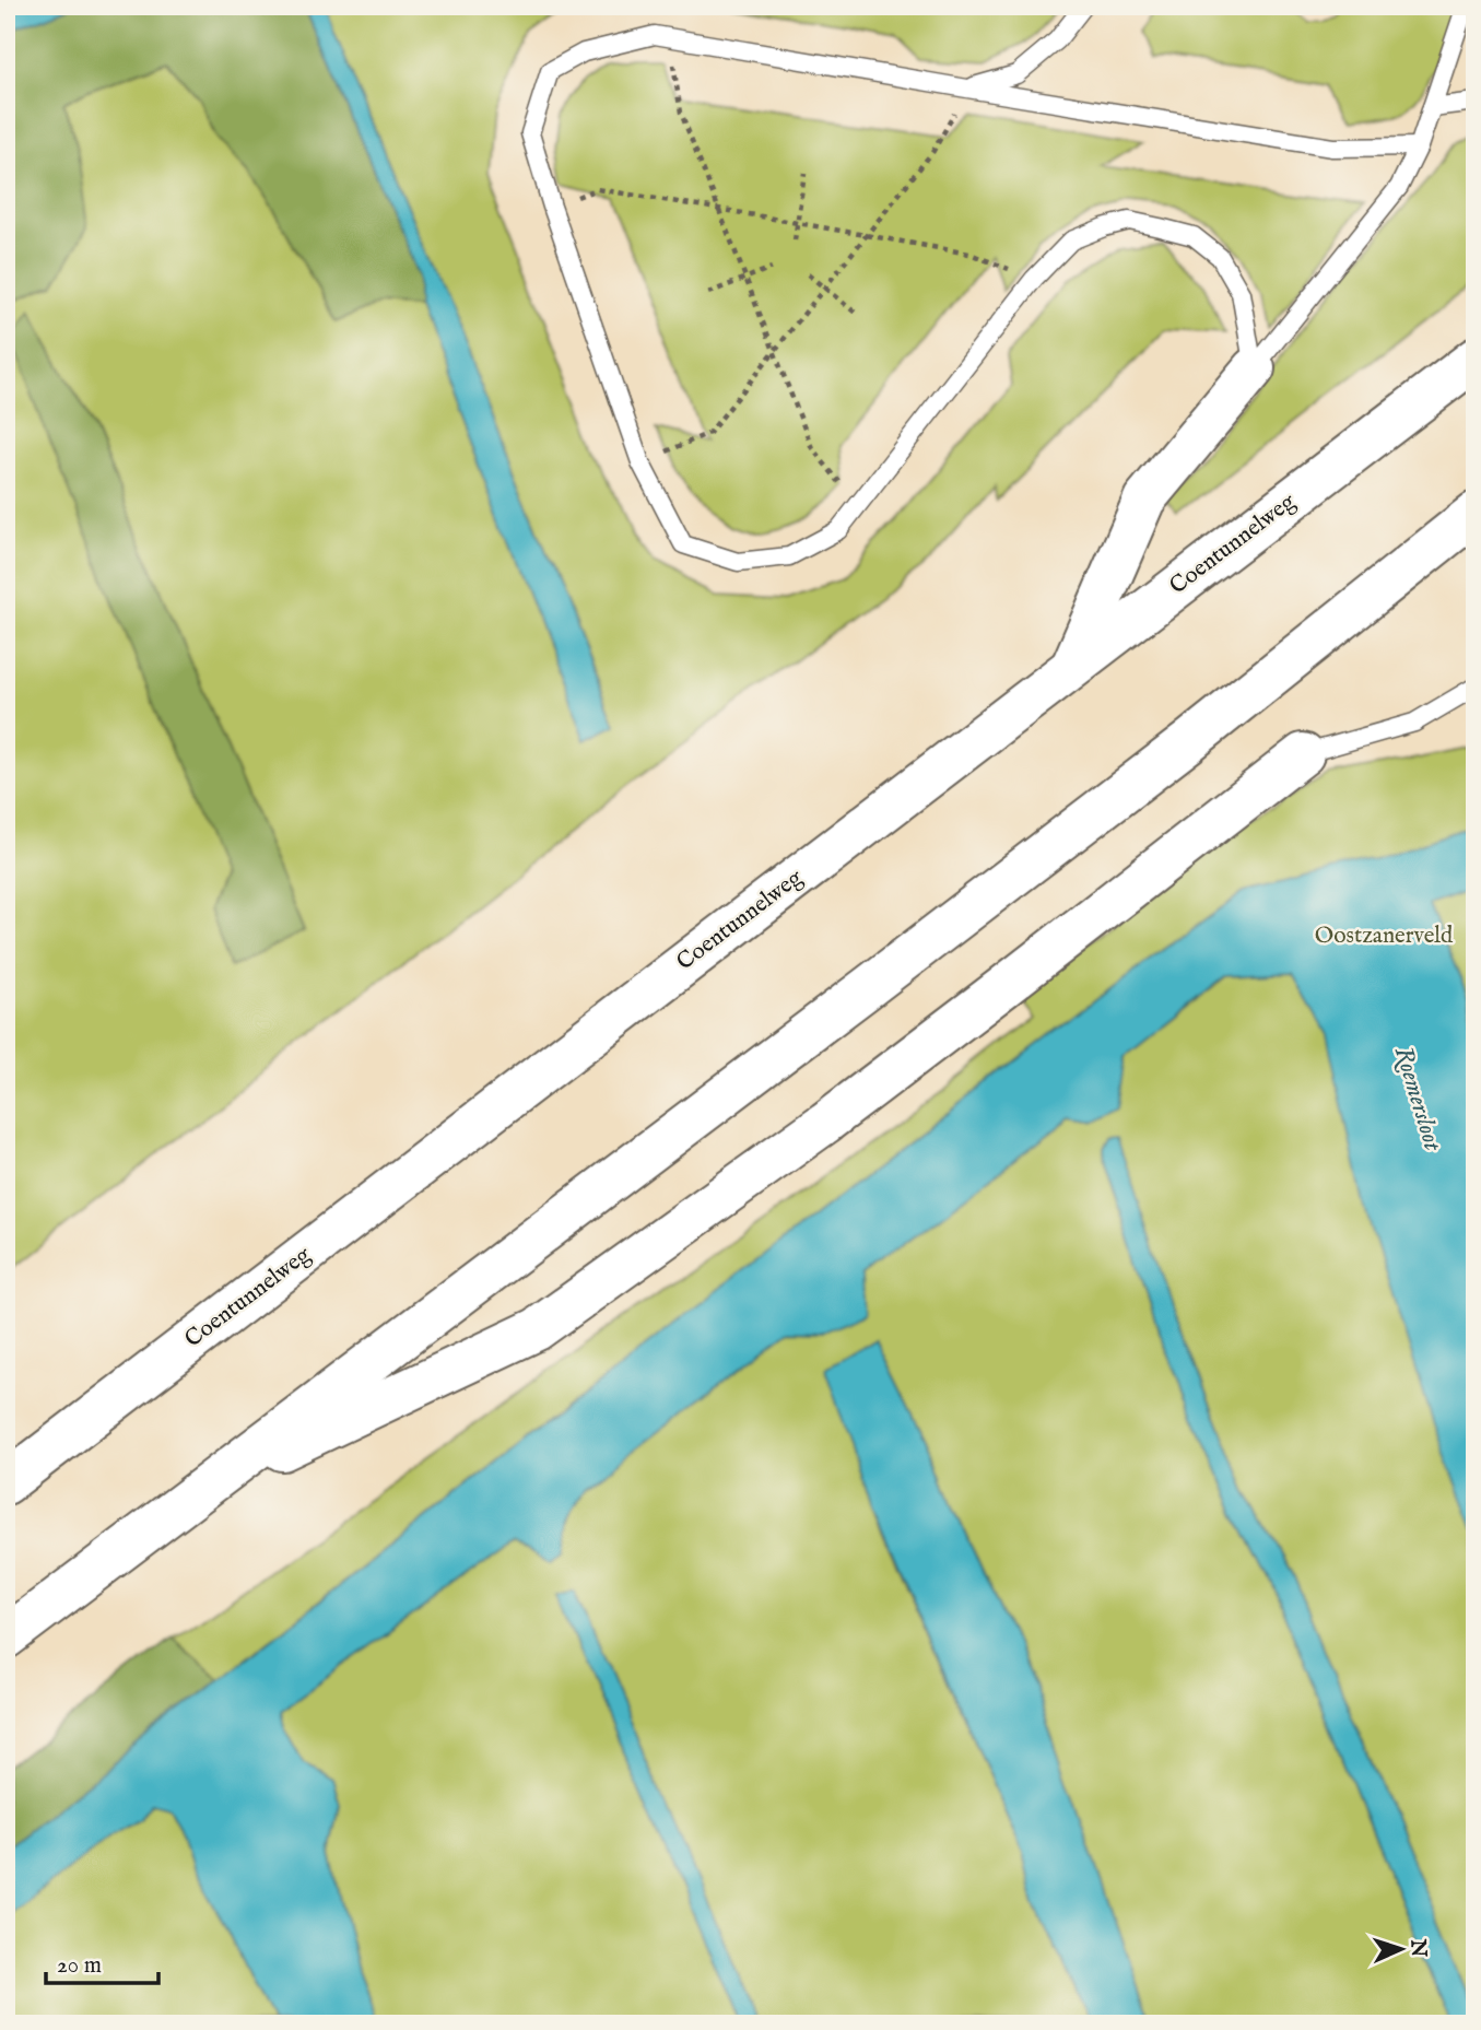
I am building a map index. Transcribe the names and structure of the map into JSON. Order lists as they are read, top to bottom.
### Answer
{
  "streets": {
    "highway": ["Coentunnelweg"]
  },
  "water": ["Roemersloot"],
  "parks": ["Oostzanerveld"],
  "scale_bar": "20 m",
  "north": "right"
}
